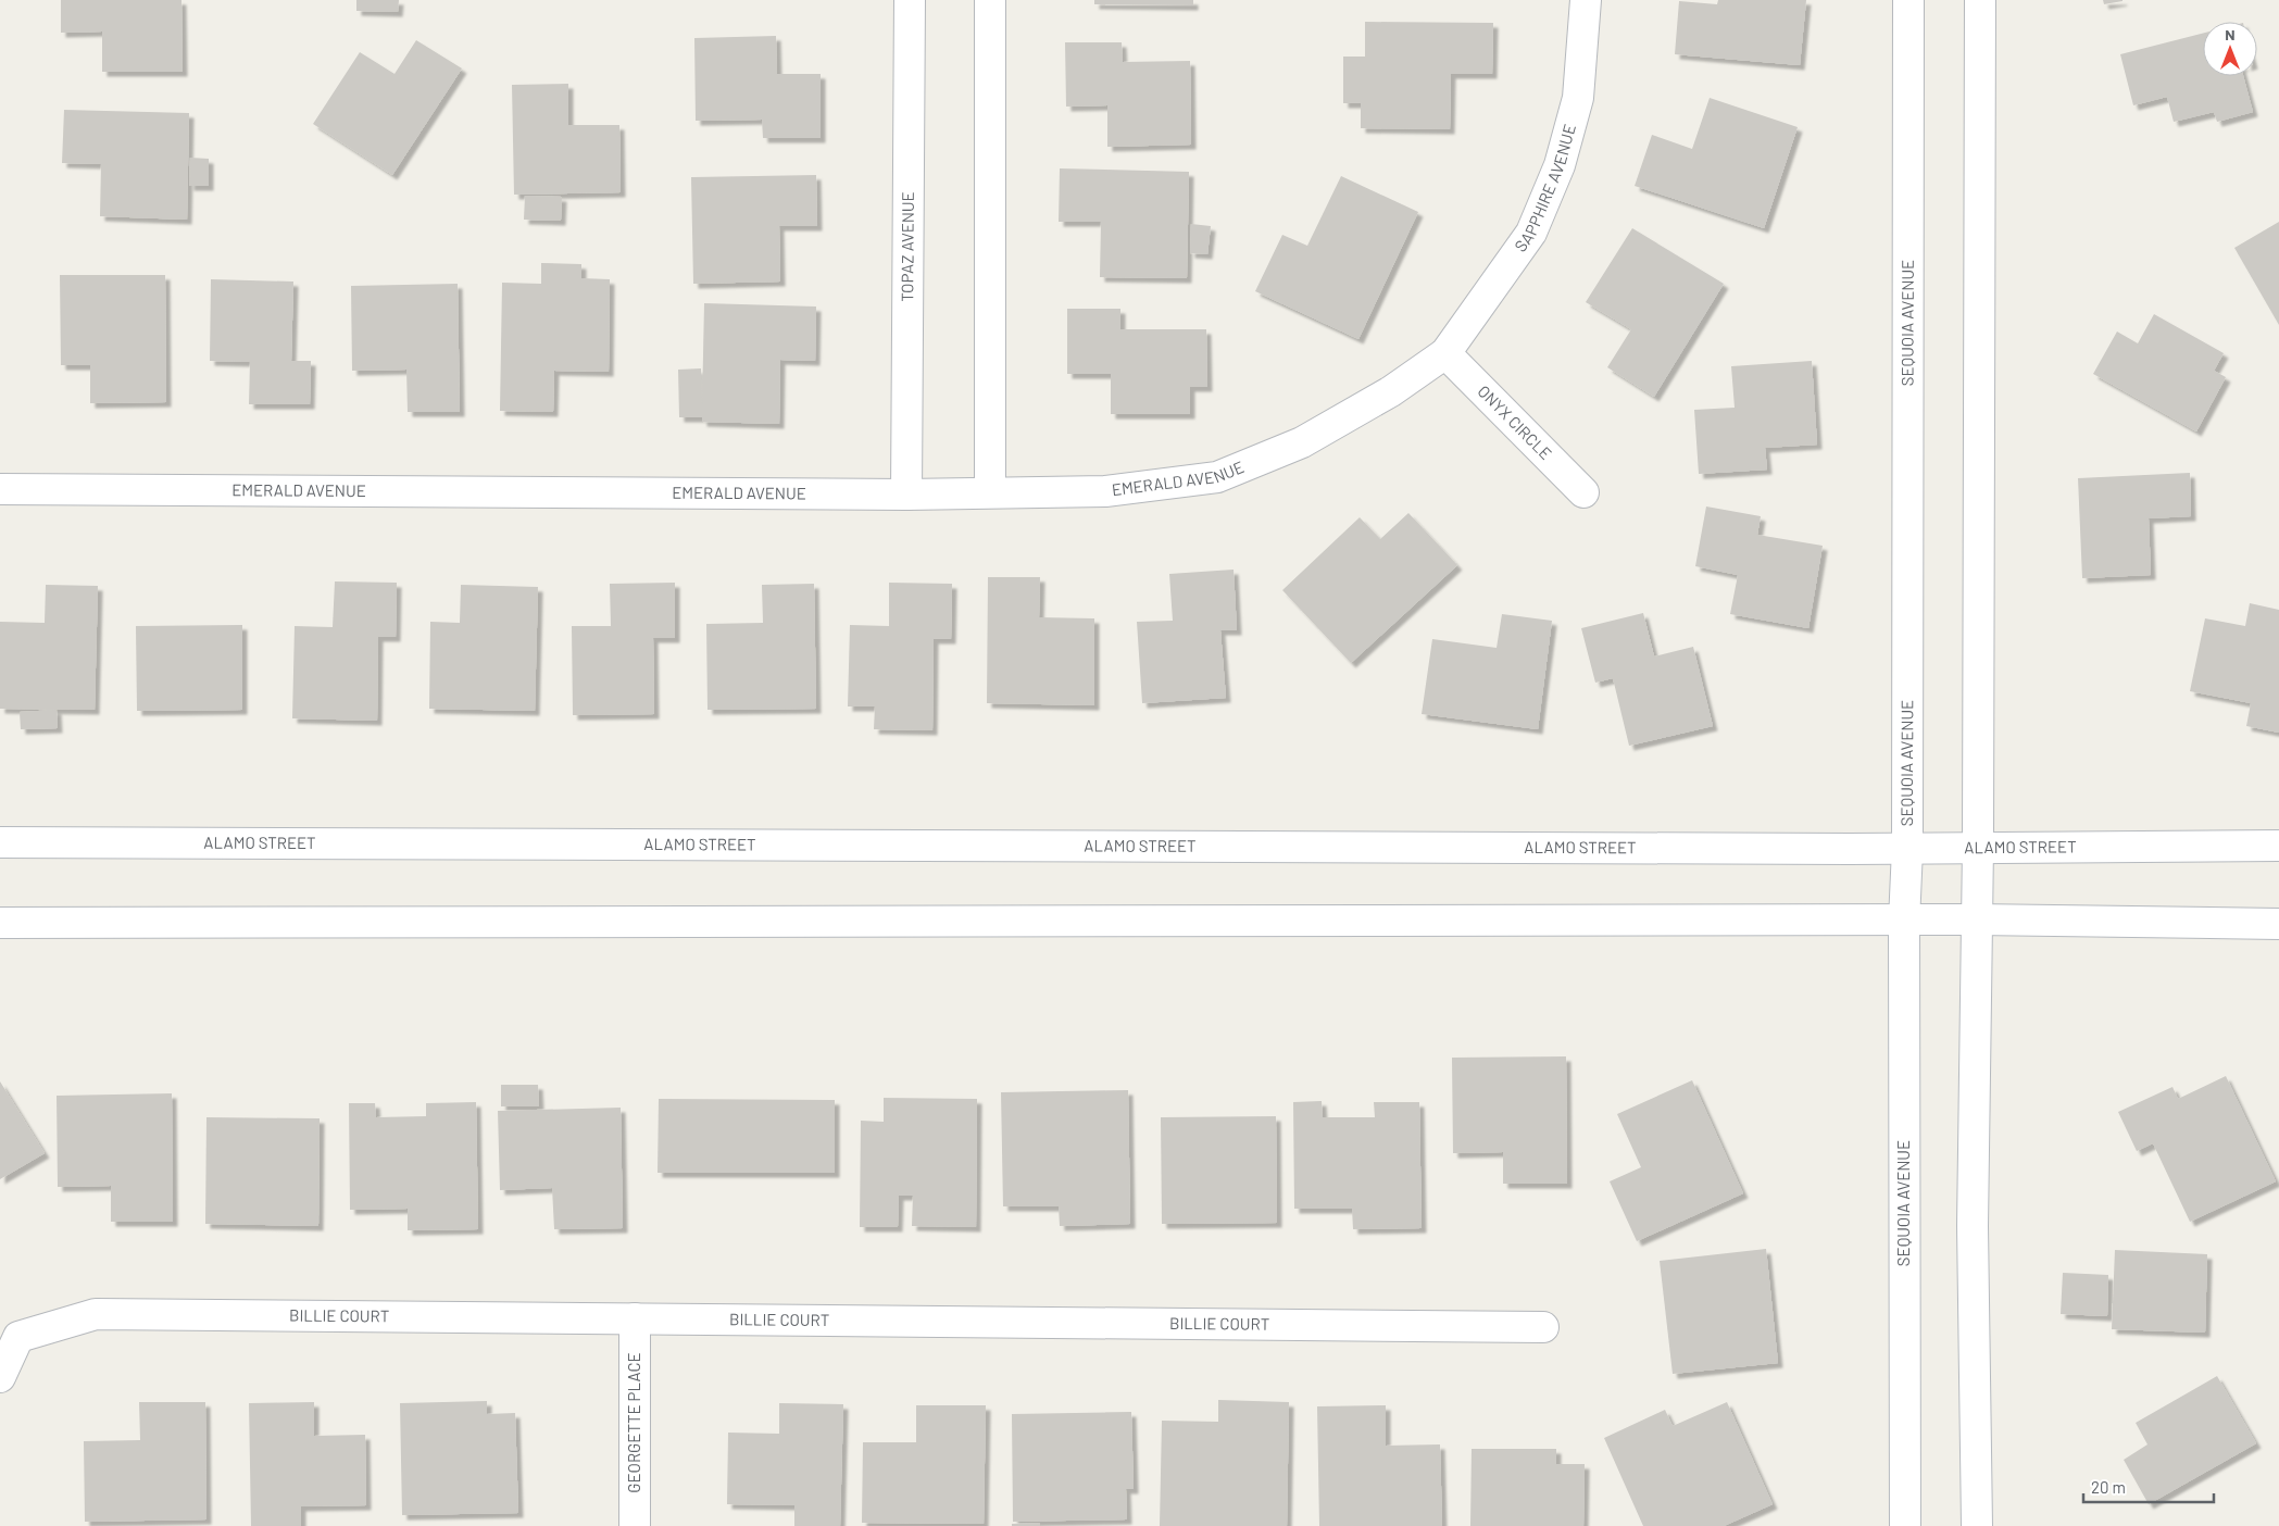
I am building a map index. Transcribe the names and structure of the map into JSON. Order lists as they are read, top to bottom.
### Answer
{
  "streets": {
    "street": [
      "SAPPHIRE AVENUE",
      "TOPAZ AVENUE",
      "SEQUOIA AVENUE",
      "ONYX CIRCLE",
      "EMERALD AVENUE",
      "ALAMO STREET",
      "BILLIE COURT",
      "GEORGETTE PLACE"
    ]
  },
  "crossings": [
    ["SAPPHIRE AVENUE", "ONYX CIRCLE"],
    ["SAPPHIRE AVENUE", "EMERALD AVENUE"],
    ["TOPAZ AVENUE", "EMERALD AVENUE"],
    ["SEQUOIA AVENUE", "ALAMO STREET"],
    ["ONYX CIRCLE", "EMERALD AVENUE"],
    ["BILLIE COURT", "GEORGETTE PLACE"]
  ],
  "scale_bar": "20 m",
  "north": "top"
}
